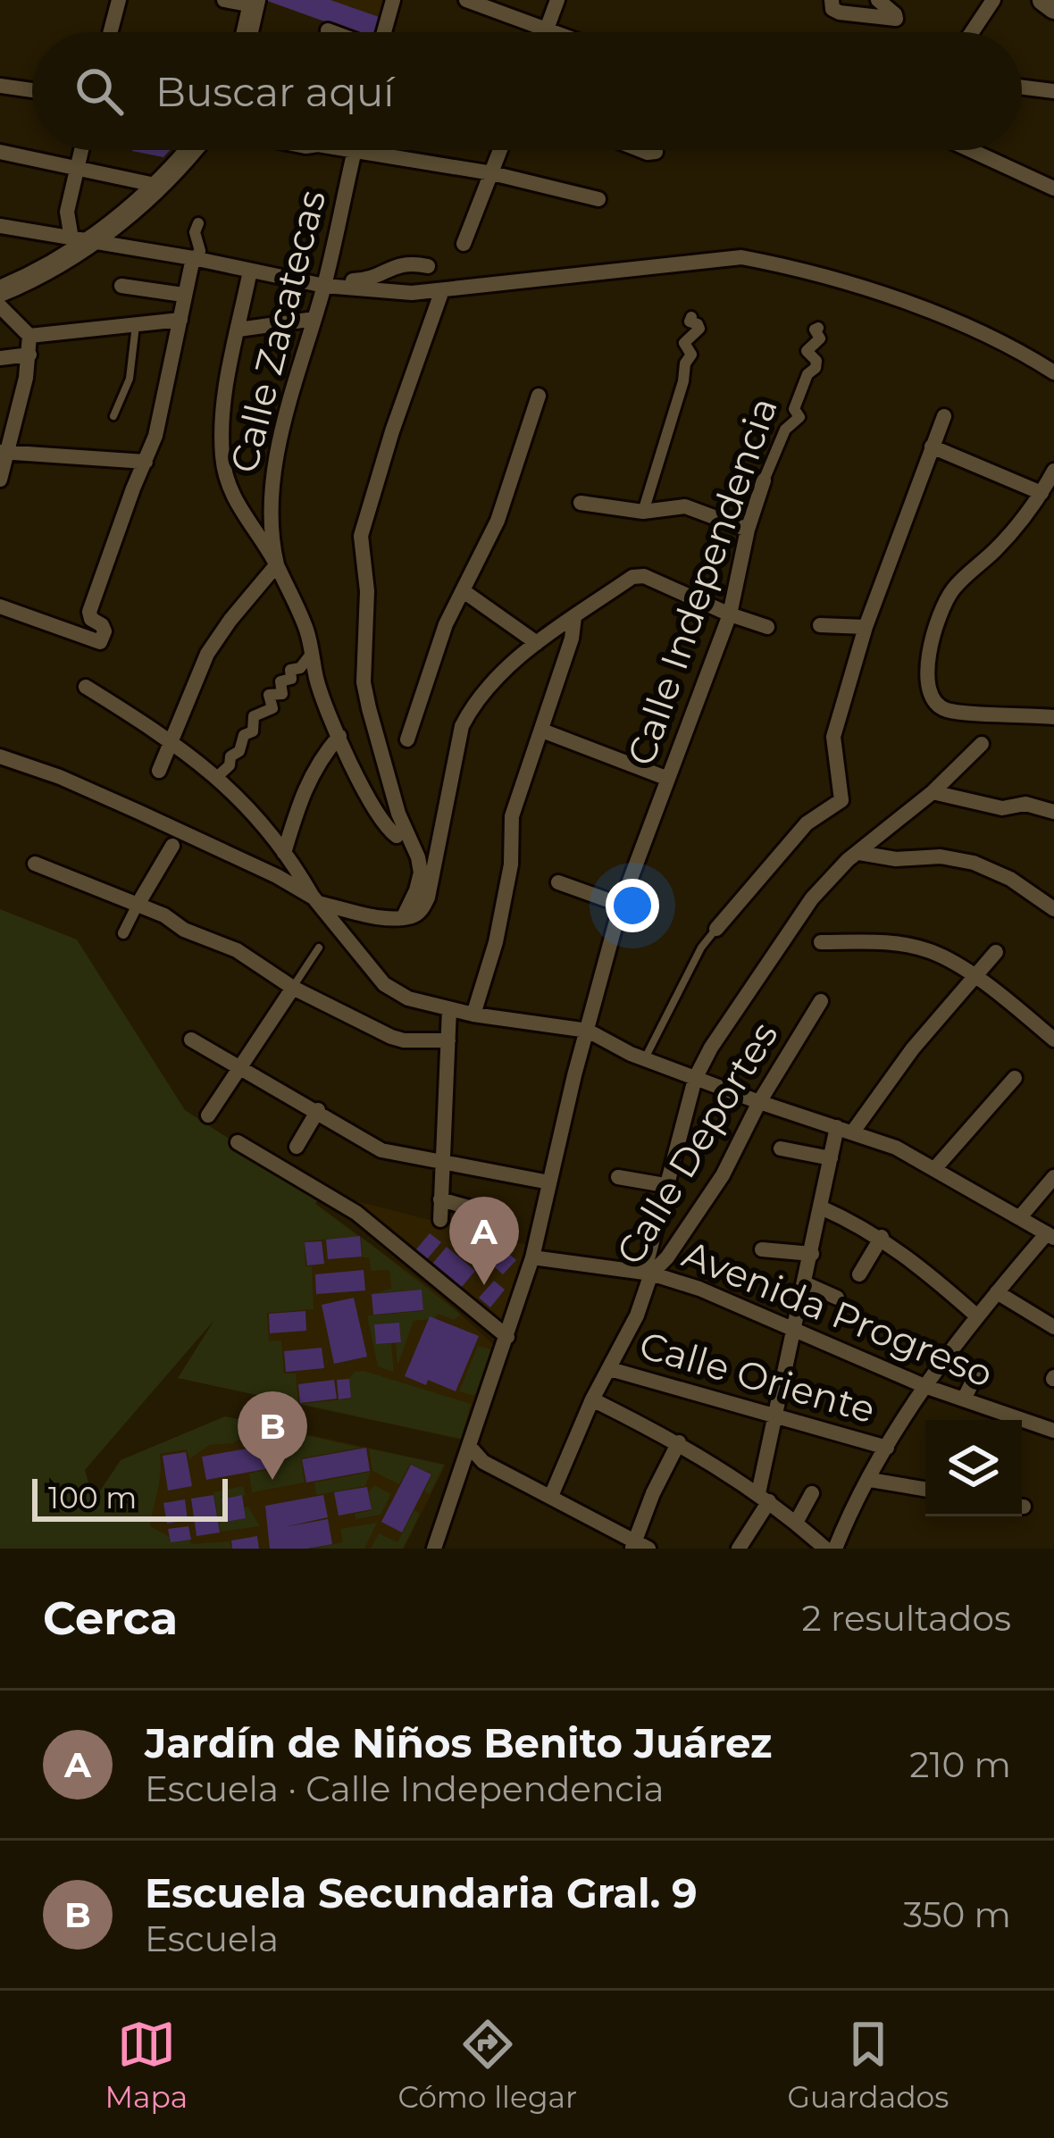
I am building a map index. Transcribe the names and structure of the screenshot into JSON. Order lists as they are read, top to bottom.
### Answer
{
  "streets": {
    "street": [
      "Calle Zacatecas",
      "Calle Independencia",
      "Calle Deportes",
      "Avenida Progreso",
      "Calle Oriente"
    ]
  },
  "crossings": [
    ["Calle Independencia", "Avenida Progreso"],
    ["Calle Deportes", "Avenida Progreso"],
    ["Calle Deportes", "Calle Oriente"]
  ],
  "scale_bar": "100 m",
  "page": {
    "search": "Buscar aquí",
    "pins": ["A", "B"],
    "scale": "100 m",
    "heading": ["Cerca", "2 resultados"],
    "list": [
      {
        "mark": "A",
        "name": "Jardín de Niños Benito Juárez",
        "note": "Escuela · Calle Independencia",
        "value": "210 m"
      },
      {
        "mark": "B",
        "name": "Escuela Secundaria Gral. 9",
        "note": "Escuela",
        "value": "350 m"
      }
    ],
    "nav": ["Mapa", "Cómo llegar", "Guardados"]
  }
}
